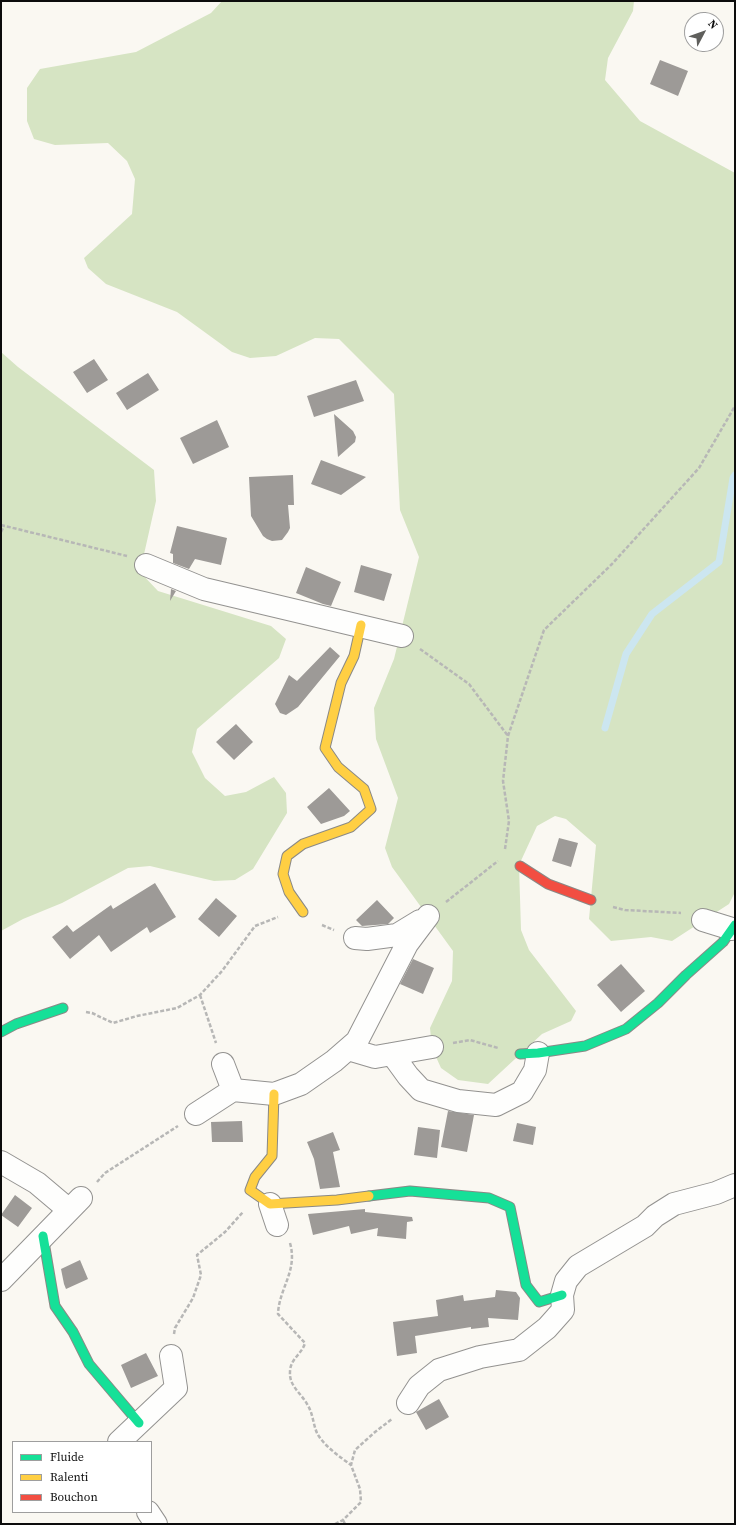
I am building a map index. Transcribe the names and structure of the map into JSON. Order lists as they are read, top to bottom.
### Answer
{
  "legend": ["Fluide", "Ralenti", "Bouchon"],
  "north": "top right"
}
